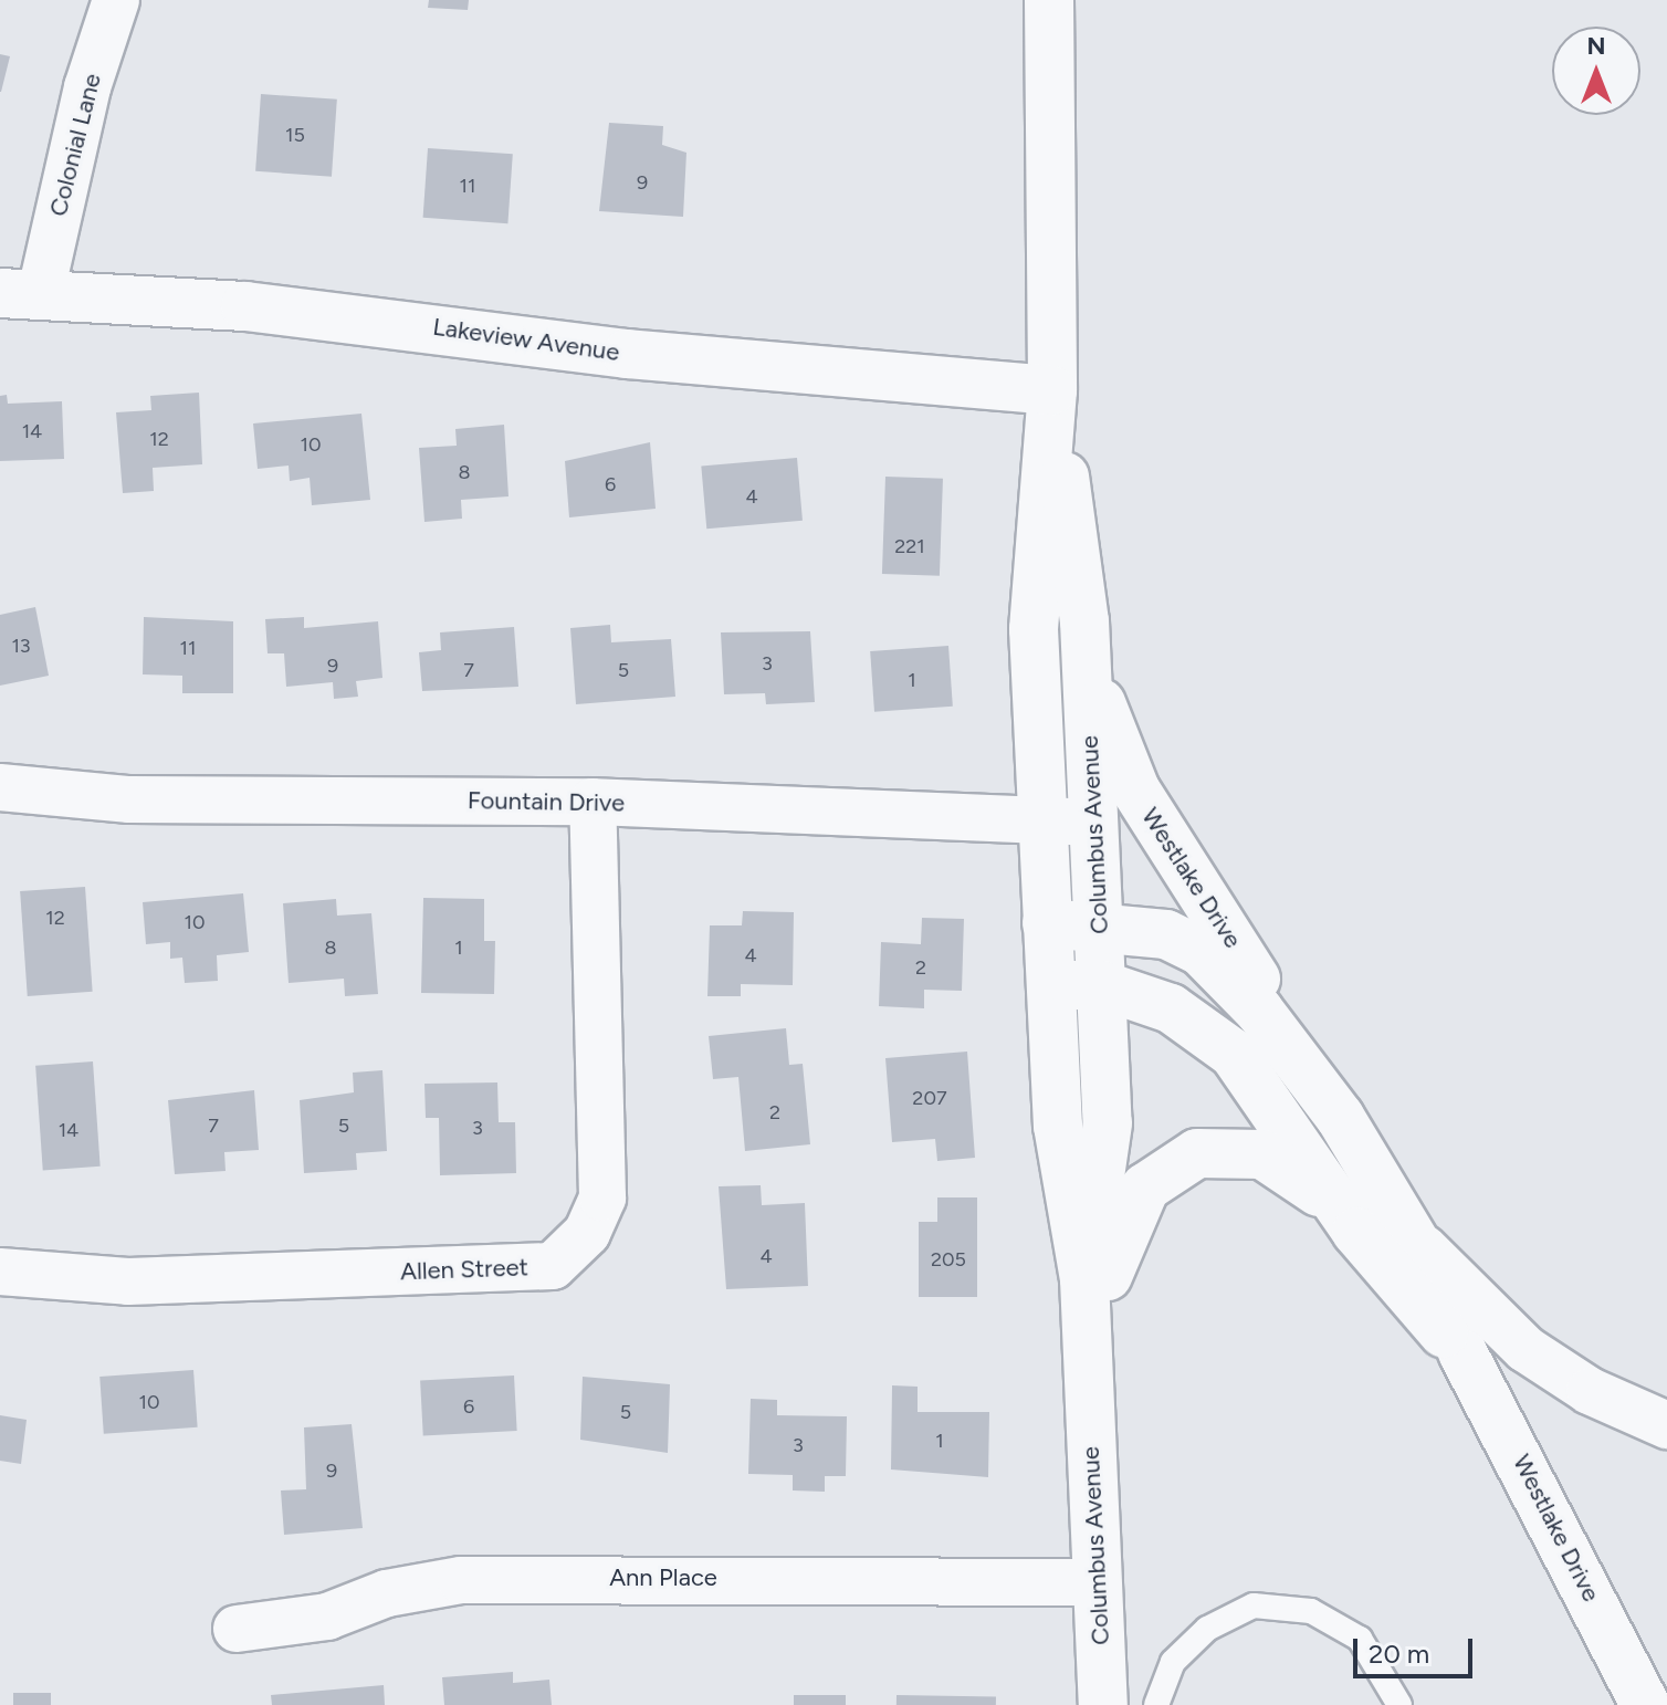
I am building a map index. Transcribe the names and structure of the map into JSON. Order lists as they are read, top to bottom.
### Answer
{
  "streets": {
    "street": [
      "Colonial Lane",
      "Lakeview Avenue",
      "Fountain Drive",
      "Columbus Avenue",
      "Westlake Drive",
      "Allen Street",
      "Ann Place"
    ]
  },
  "crossings": [
    ["Colonial Lane", "Lakeview Avenue"],
    ["Lakeview Avenue", "Columbus Avenue"],
    ["Fountain Drive", "Columbus Avenue"],
    ["Fountain Drive", "Allen Street"],
    ["Columbus Avenue", "Westlake Drive"],
    ["Columbus Avenue", "Ann Place"]
  ],
  "house_numbers": [
    "15",
    "9",
    "11",
    "14",
    "12",
    "10",
    "8",
    "6",
    "4",
    "221",
    "13",
    "11",
    "3",
    "9",
    "7",
    "5",
    "1",
    "12",
    "10",
    "8",
    "1",
    "4",
    "2",
    "207",
    "2",
    "7",
    "5",
    "3",
    "14",
    "4",
    "205",
    "10",
    "6",
    "5",
    "1",
    "3",
    "9"
  ],
  "scale_bar": "20 m",
  "north": "top"
}
